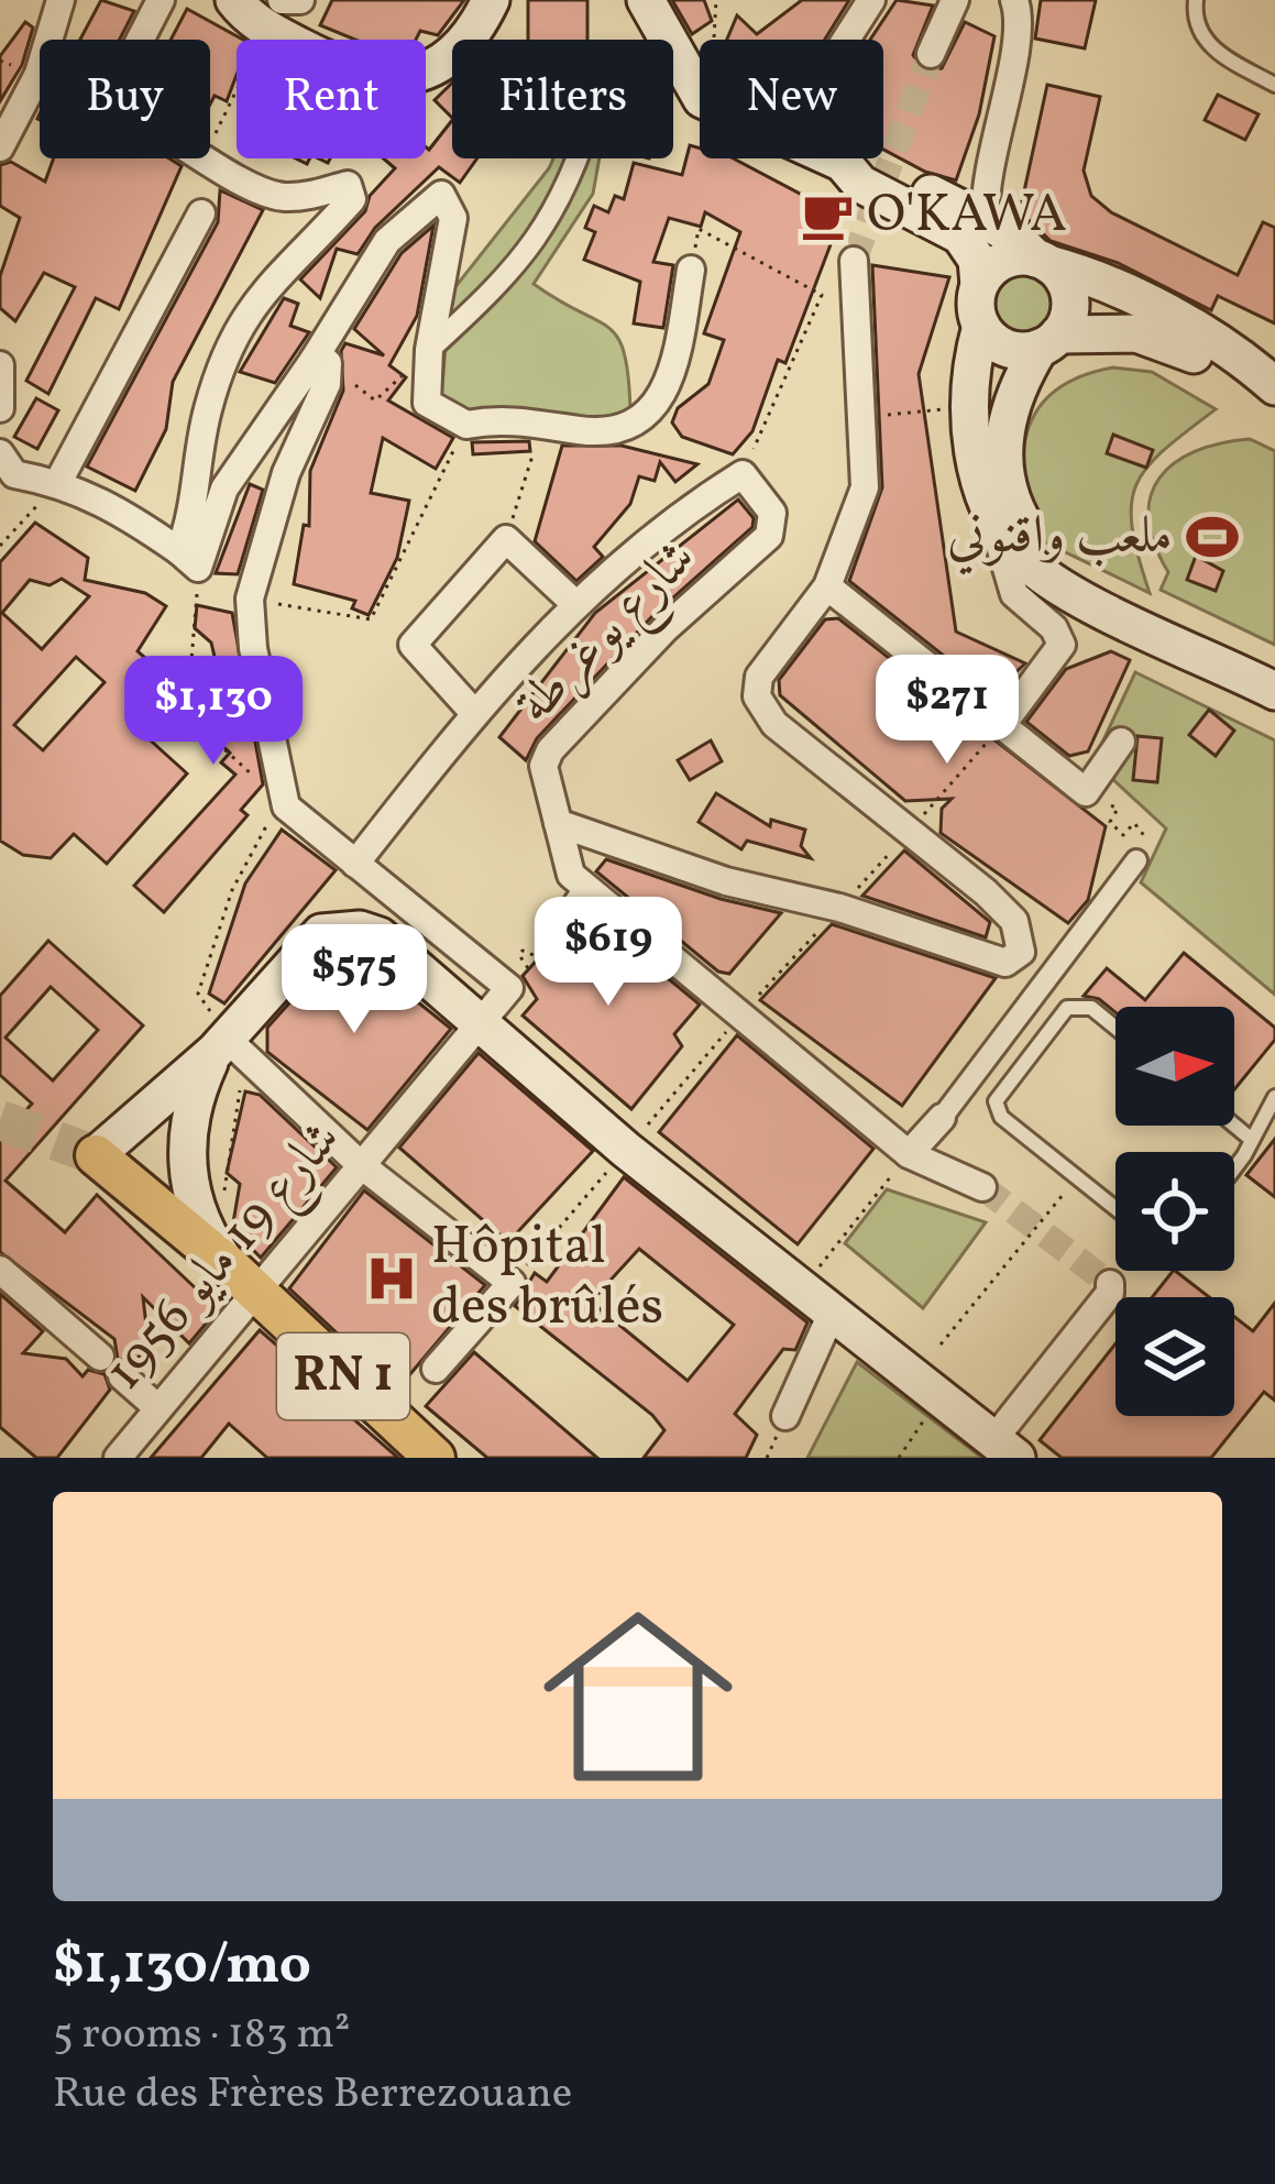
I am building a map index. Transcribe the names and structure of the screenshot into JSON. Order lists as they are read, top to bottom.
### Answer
{
  "streets": {
    "main road": ["RN 1"],
    "street": ["شارع يوغرطة", "شارع 19 مايو 1956"]
  },
  "crossings": [
    ["شارع 19 مايو 1956", "RN 1"]
  ],
  "places": {
    "cafe": ["O'KAWA"],
    "sports": ["ملعب واقنوني"],
    "hospital": ["Hôpital des brûlés"]
  },
  "north": "right",
  "page": {
    "chip": [
      "Buy",
      "Rent",
      "Filters",
      "New"
    ],
    "price": [
      "$271",
      "$1,130",
      "$619",
      "$575"
    ],
    "list": [
      {
        "name": "$1,130/mo",
        "note": "5 rooms · 183 m² · Rue des Frères Berrezouane"
      }
    ]
  }
}
